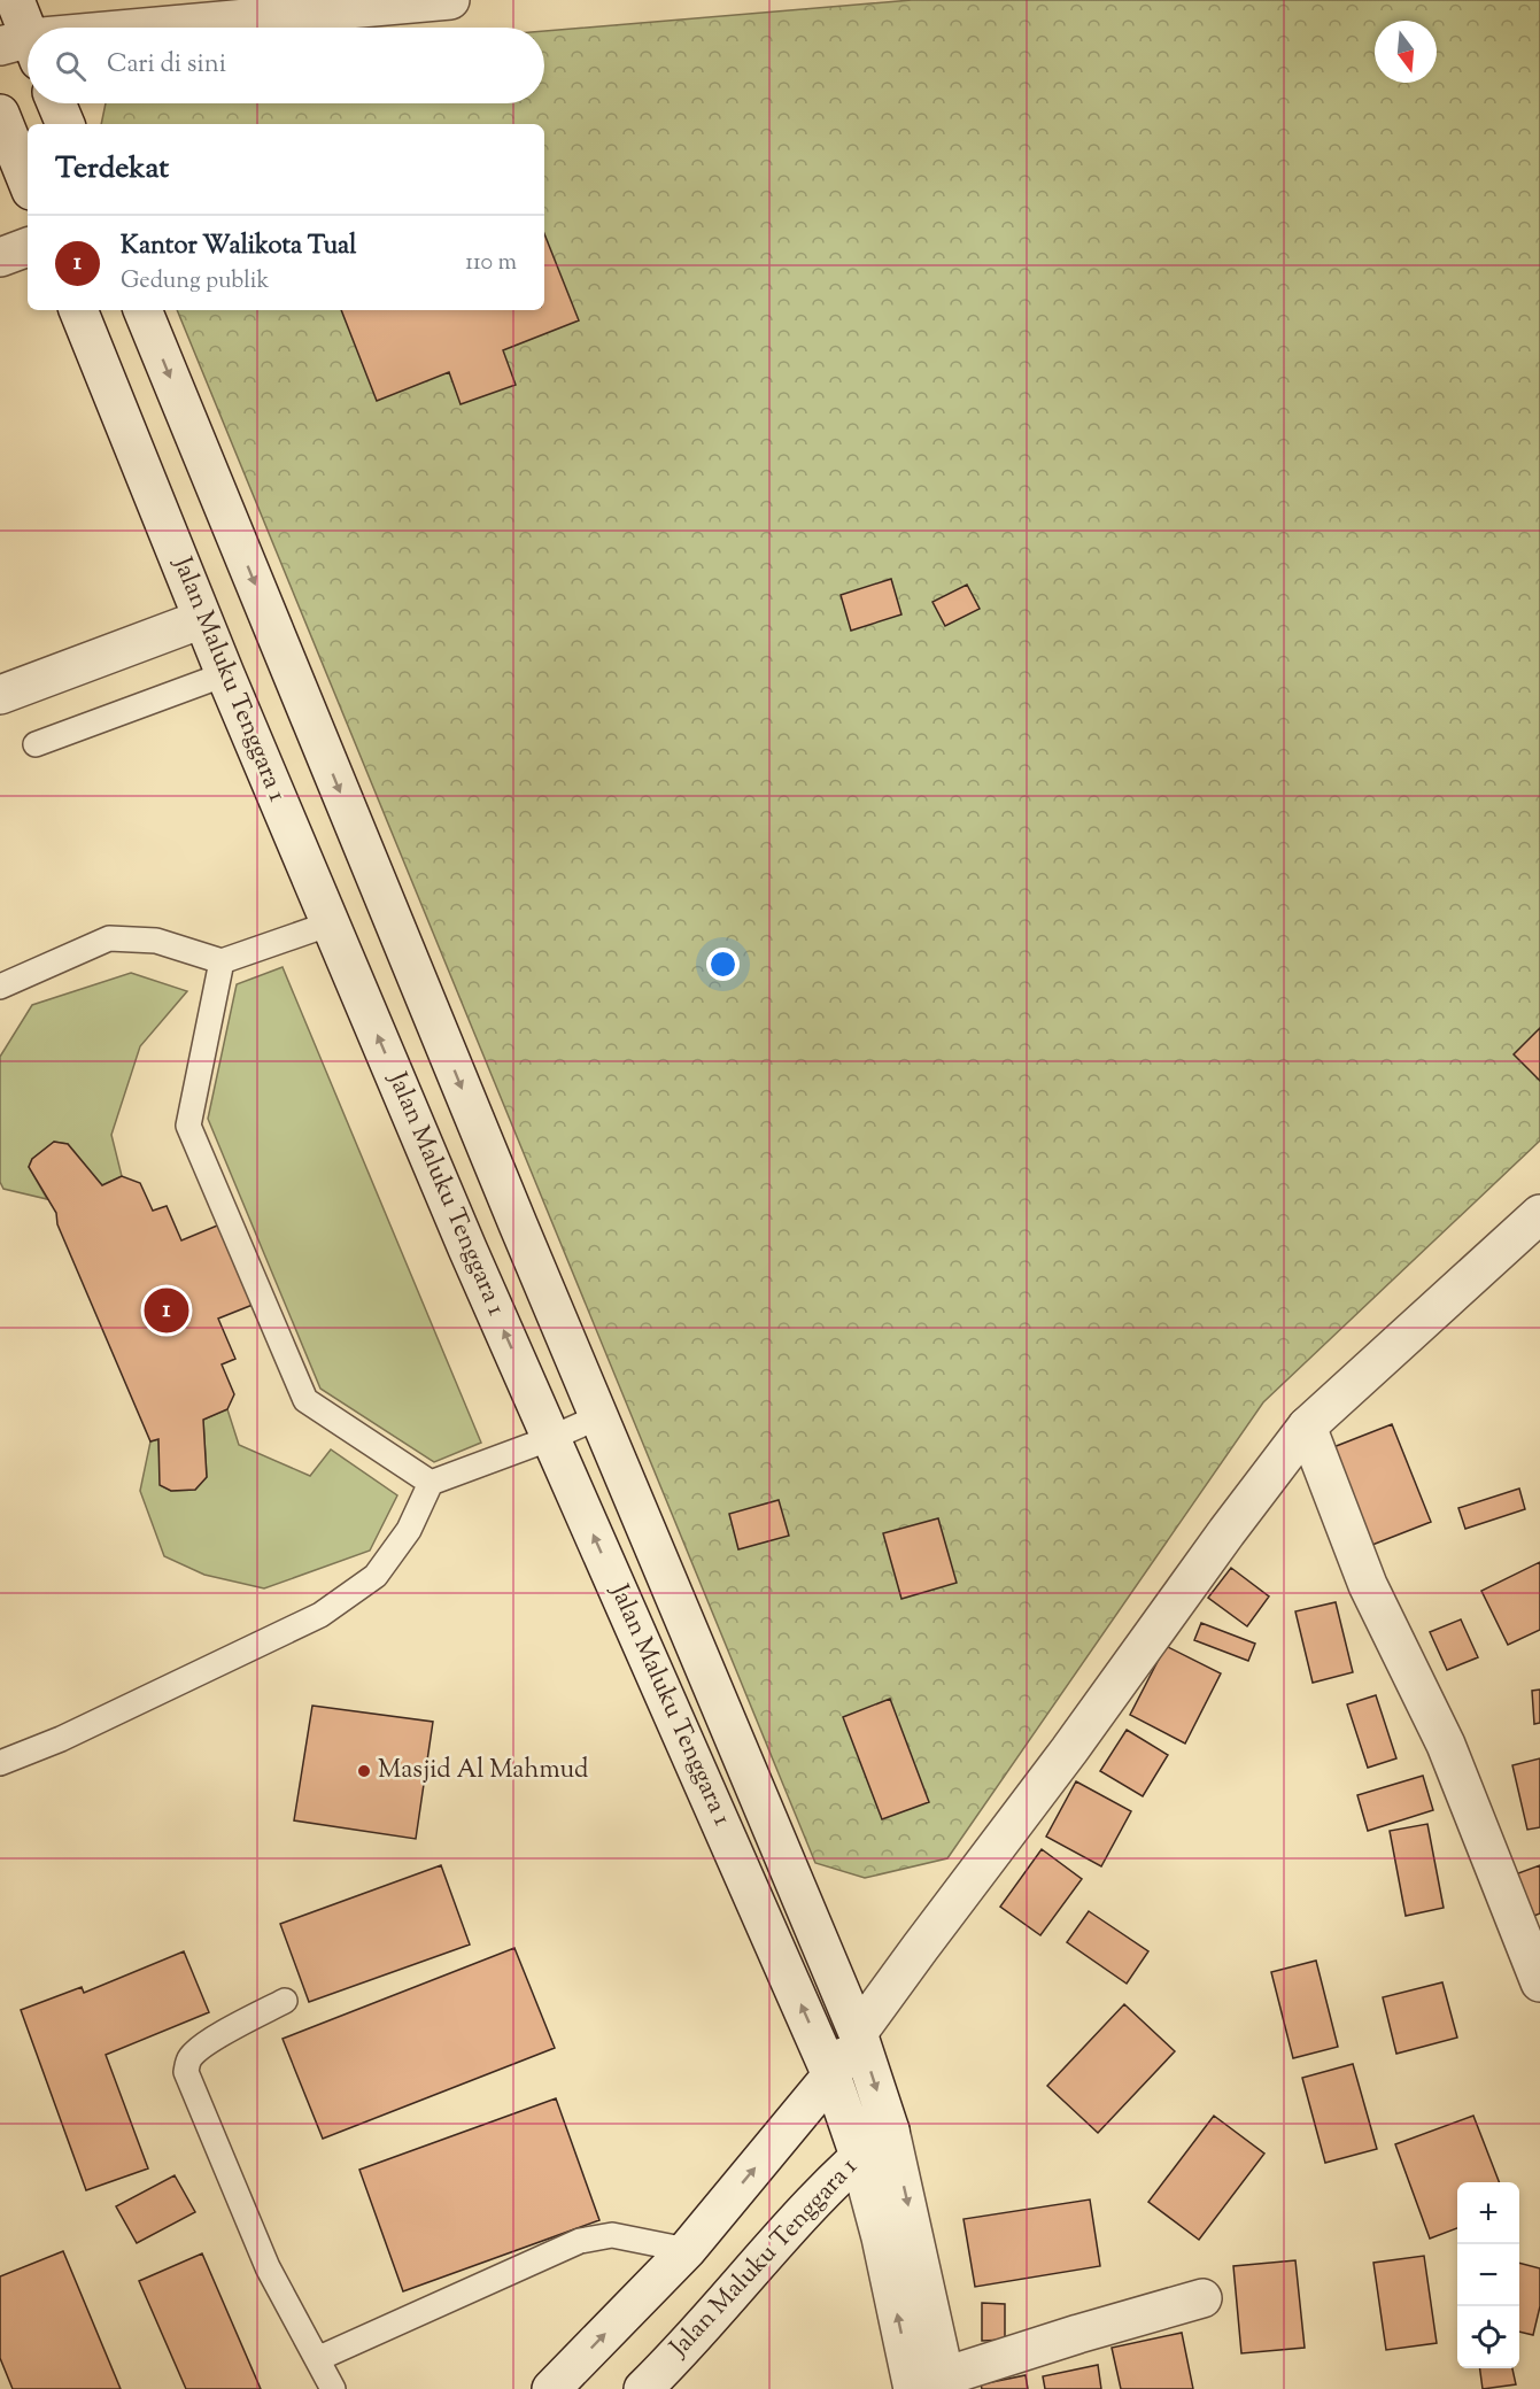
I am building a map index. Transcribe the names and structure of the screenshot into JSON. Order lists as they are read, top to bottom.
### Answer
{
  "streets": {
    "main road": ["Jalan Maluku Tenggara 1"]
  },
  "places": ["Masjid Al Mahmud"],
  "north": "bottom",
  "page": {
    "search": "Cari di sini",
    "heading": "Terdekat",
    "list": [
      {
        "mark": "1",
        "name": "Kantor Walikota Tual",
        "note": "Gedung publik",
        "value": "110 m"
      }
    ],
    "pins": "1",
    "map_buttons": ["+", "−"]
  }
}
